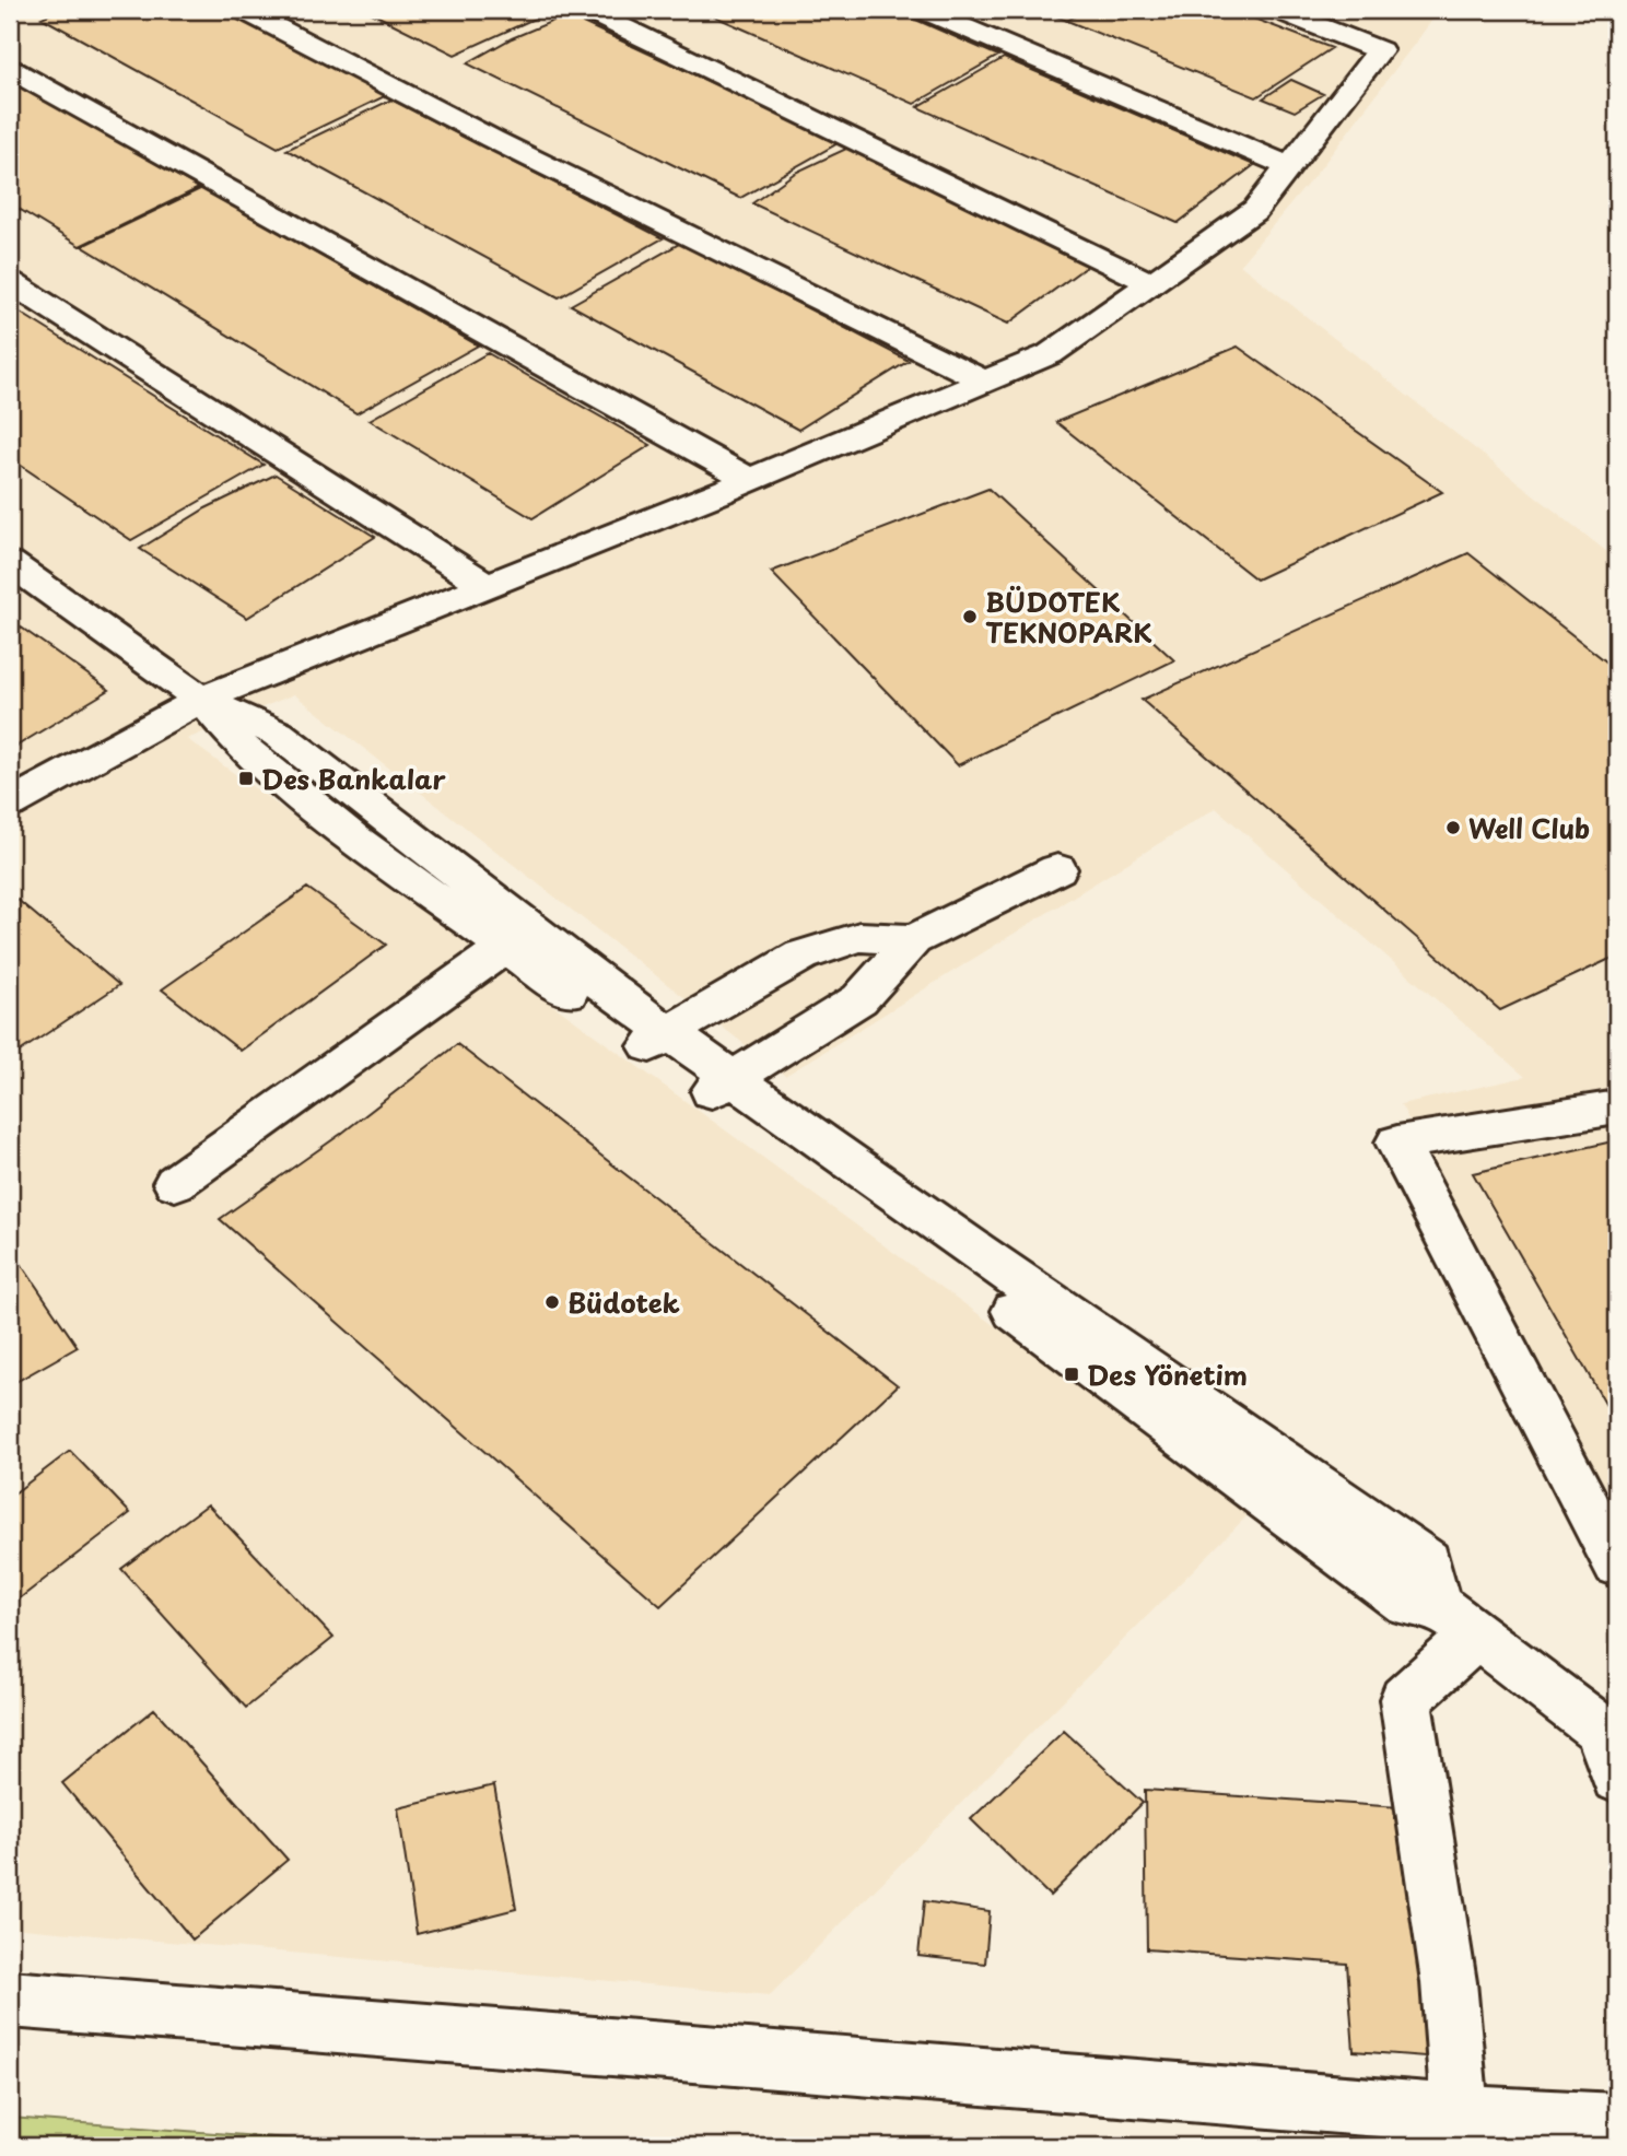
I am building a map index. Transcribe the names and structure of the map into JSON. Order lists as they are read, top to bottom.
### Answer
{
  "places": {
    "other": ["BÜDOTEK TEKNOPARK", "Well Club", "Büdotek"],
    "transit": ["Des Bankalar", "Des Yönetim"]
  }
}
